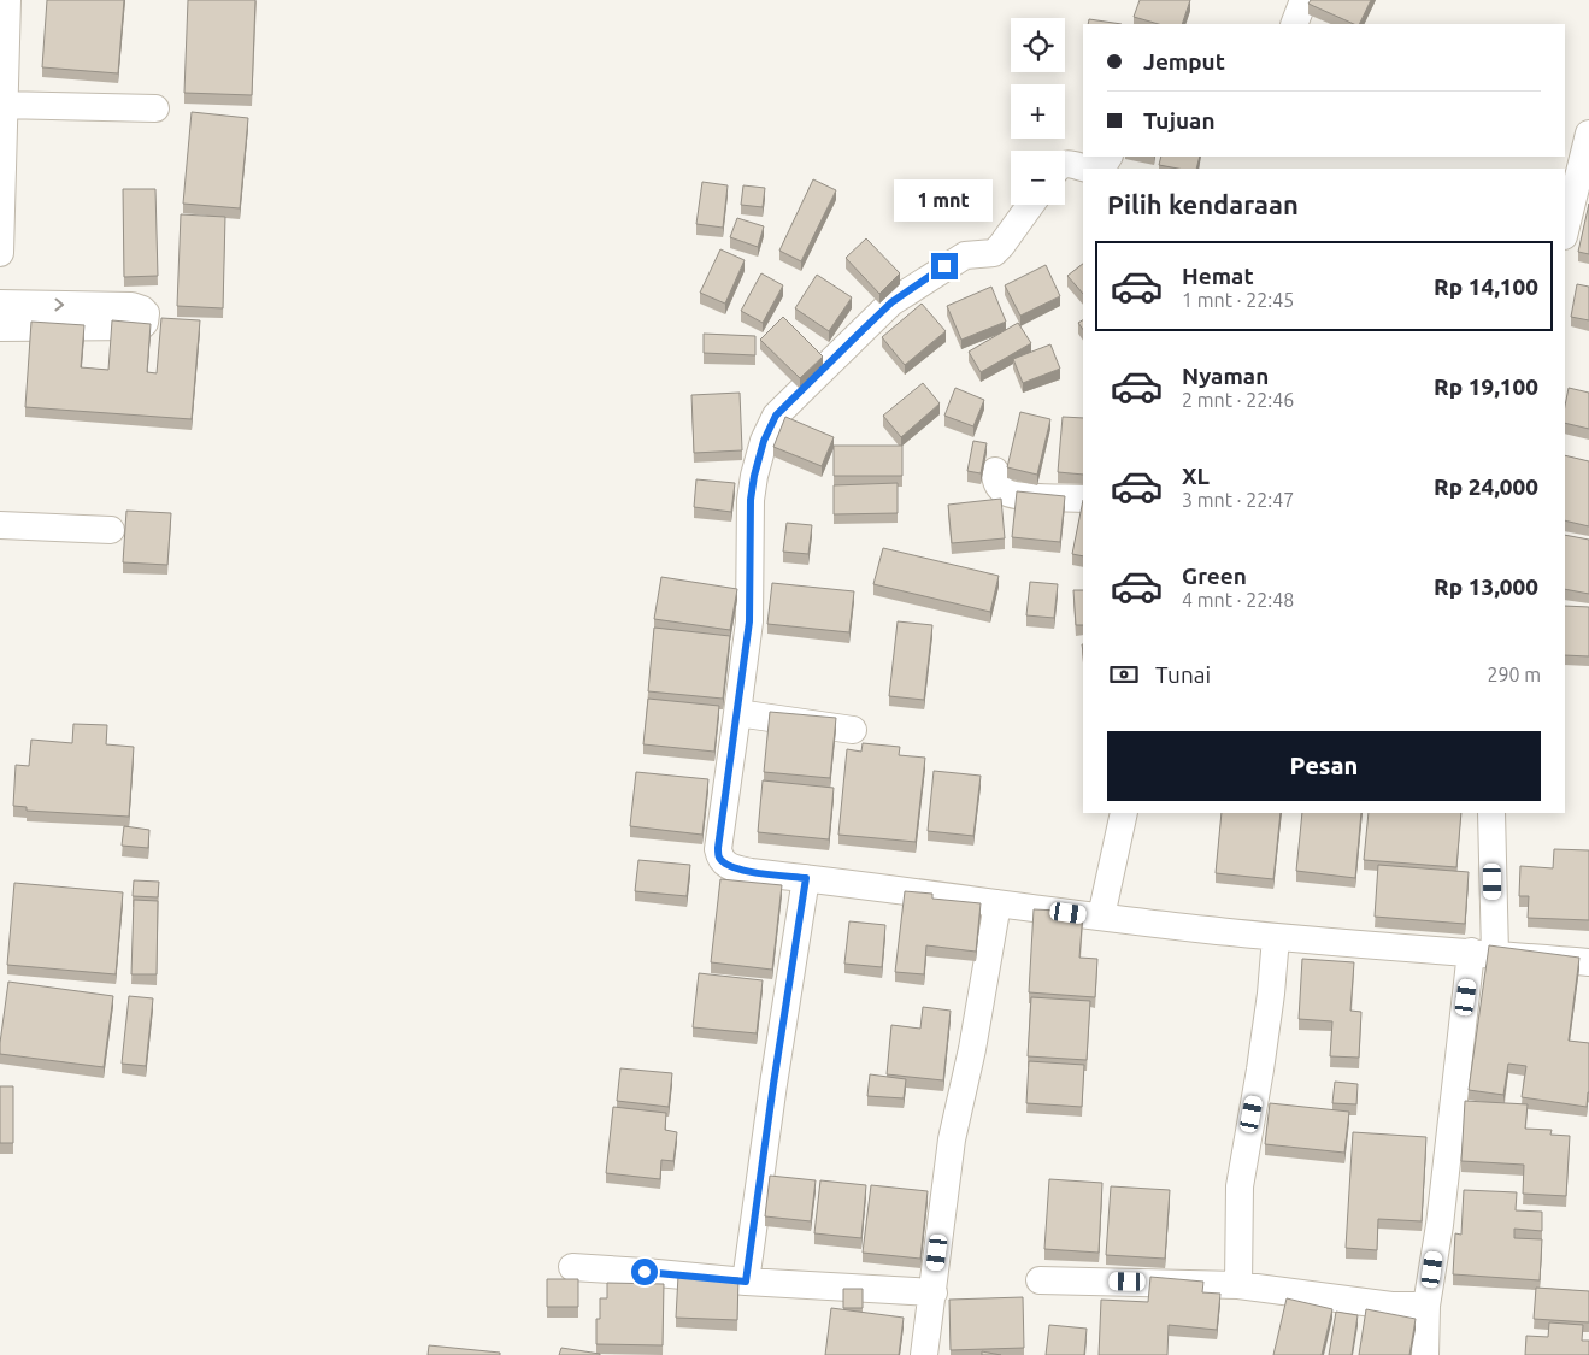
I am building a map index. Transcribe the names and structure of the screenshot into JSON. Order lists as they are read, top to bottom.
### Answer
{
  "page": {
    "map_buttons": ["+", "−"],
    "banner": ["Jemput", "Tujuan"],
    "heading": "Pilih kendaraan",
    "bubble": "1 mnt",
    "list": [
      {
        "name": "Hemat",
        "note": "1 mnt · 22:45",
        "value": "Rp 14,100"
      },
      {
        "name": "Nyaman",
        "note": "2 mnt · 22:46",
        "value": "Rp 19,100"
      },
      {
        "name": "XL",
        "note": "3 mnt · 22:47",
        "value": "Rp 24,000"
      },
      {
        "name": "Green",
        "note": "4 mnt · 22:48",
        "value": "Rp 13,000"
      }
    ],
    "pay": ["Tunai", "290 m"],
    "buttons": "Pesan"
  }
}
